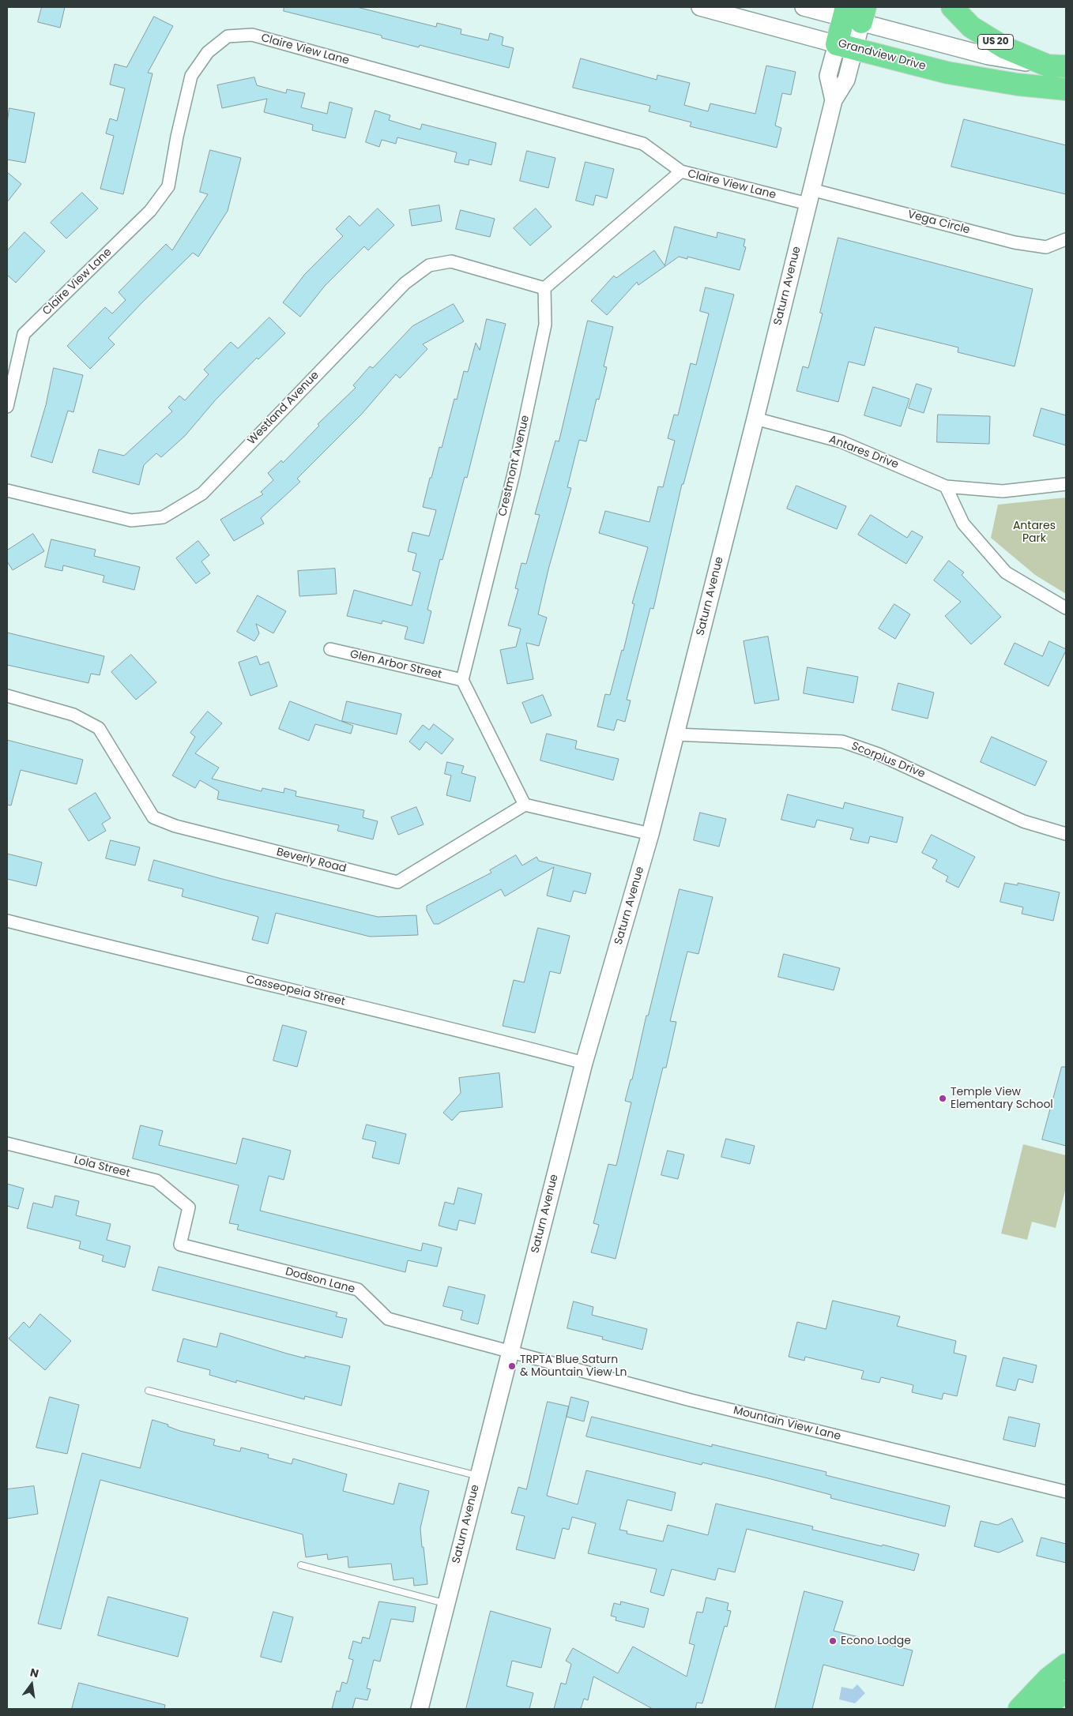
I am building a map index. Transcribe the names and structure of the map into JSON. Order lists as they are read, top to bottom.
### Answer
{
  "streets": {
    "highway": ["US 20", "Grandview Drive"],
    "street": [
      "Claire View Lane",
      "Vega Circle",
      "Saturn Avenue",
      "Westland Avenue",
      "Antares Drive",
      "Crestmont Avenue",
      "Glen Arbor Street",
      "Scorpius Drive",
      "Beverly Road",
      "Casseopeia Street",
      "Lola Street",
      "Dodson Lane",
      "Mountain View Lane"
    ]
  },
  "crossings": [
    ["Claire View Lane", "Vega Circle"],
    ["Claire View Lane", "Saturn Avenue"],
    ["Grandview Drive", "Saturn Avenue"],
    ["Vega Circle", "Saturn Avenue"],
    ["Saturn Avenue", "Antares Drive"],
    ["Saturn Avenue", "Scorpius Drive"],
    ["Saturn Avenue", "Casseopeia Street"],
    ["Saturn Avenue", "Dodson Lane"],
    ["Saturn Avenue", "Mountain View Lane"],
    ["Westland Avenue", "Crestmont Avenue"],
    ["Crestmont Avenue", "Glen Arbor Street"],
    ["Lola Street", "Dodson Lane"],
    ["Dodson Lane", "Mountain View Lane"]
  ],
  "parks": ["Antares Park"],
  "places": ["Temple View Elementary School", "TRPTA Blue Saturn & Mountain View Ln", "Econo Lodge"],
  "north": "top"
}
